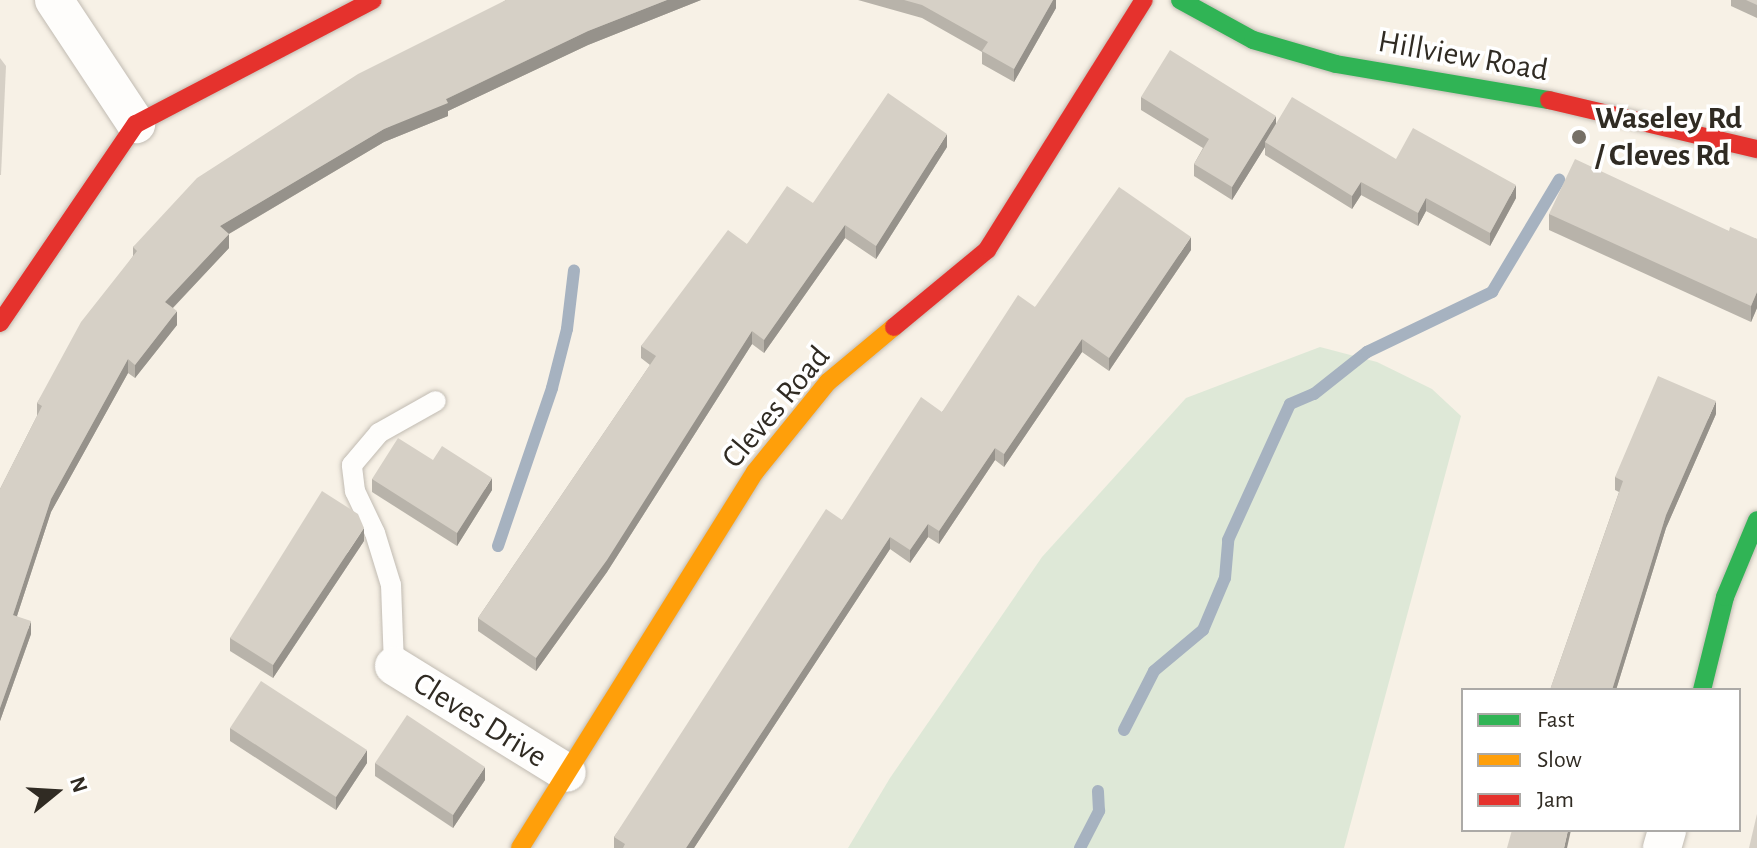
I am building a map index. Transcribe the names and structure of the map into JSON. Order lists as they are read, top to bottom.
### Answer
{
  "streets": {
    "street": ["Hillview Road", "Cleves Road", "Cleves Drive"]
  },
  "crossings": [
    ["Cleves Road", "Cleves Drive"]
  ],
  "places": ["Waseley Rd / Cleves Rd"],
  "legend": ["Fast", "Slow", "Jam"],
  "north": "right"
}
